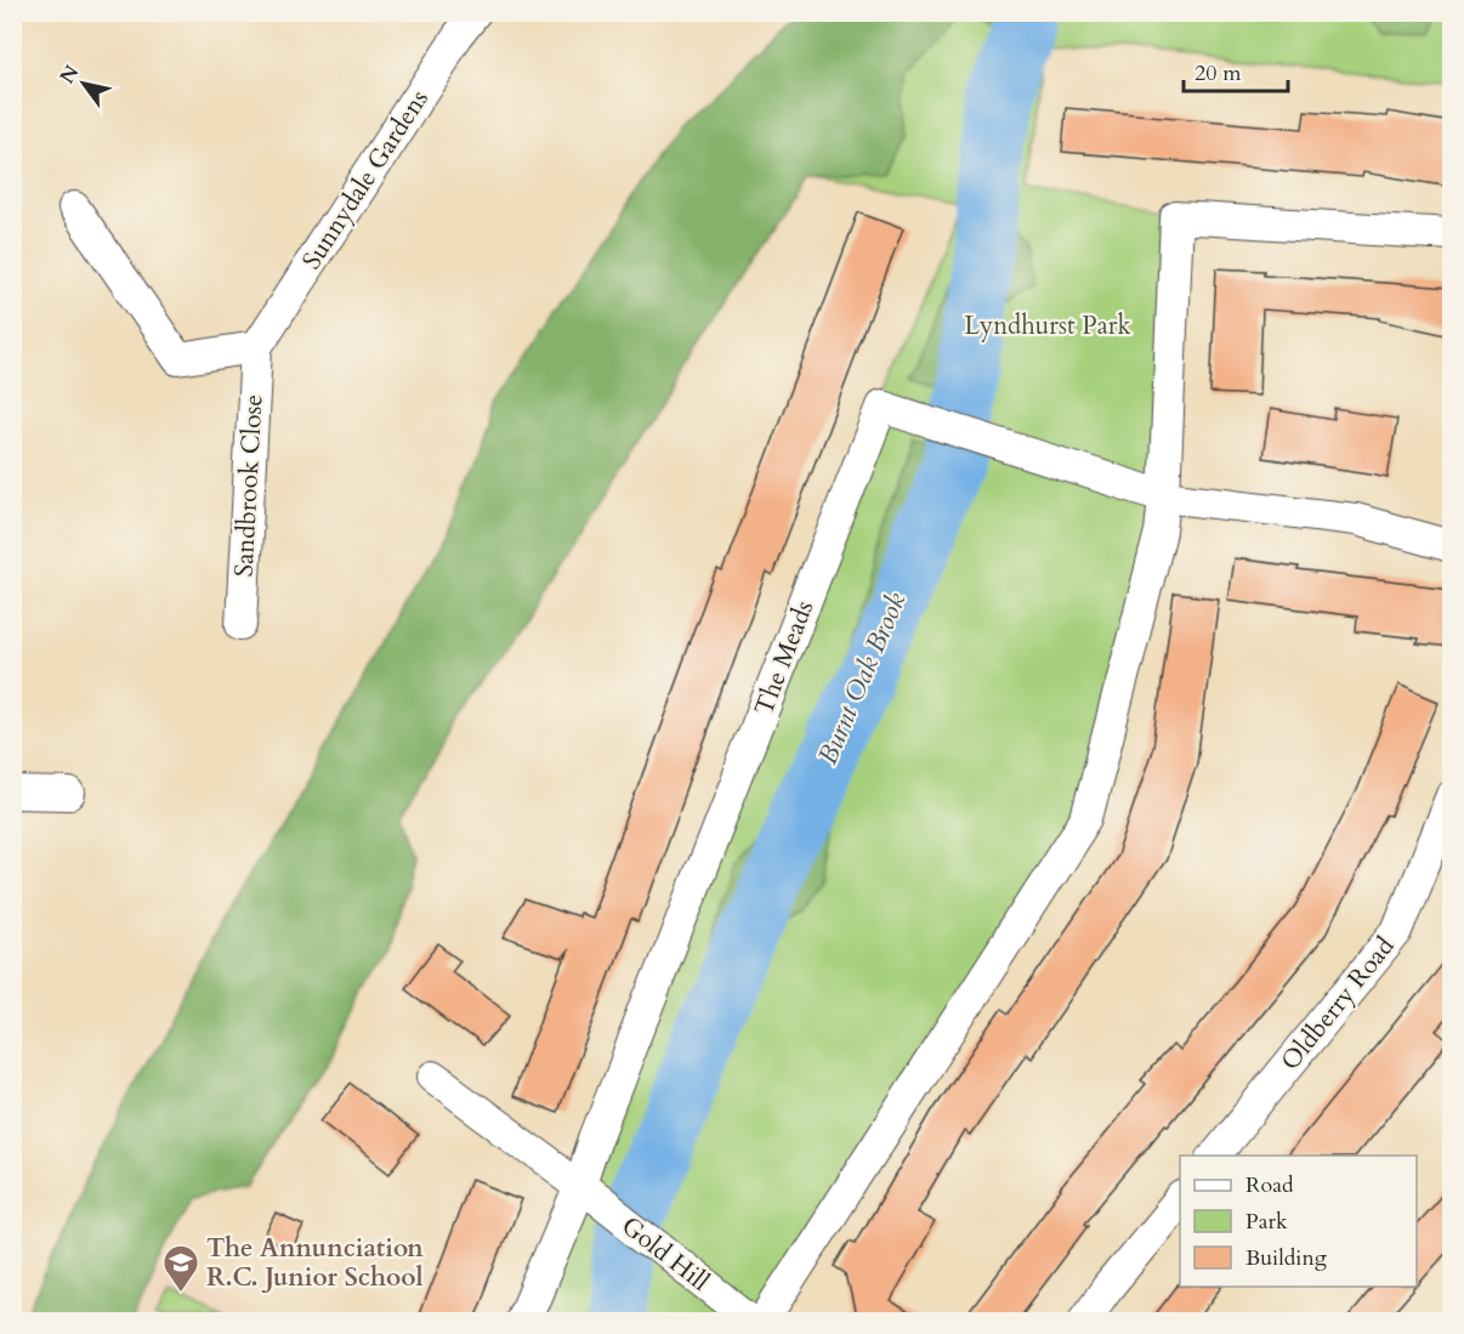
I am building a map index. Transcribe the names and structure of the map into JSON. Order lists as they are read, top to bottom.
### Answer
{
  "streets": {
    "street": [
      "Sunnydale Gardens",
      "Sandbrook Close",
      "The Meads",
      "Oldberry Road",
      "Gold Hill"
    ]
  },
  "crossings": [
    ["Sunnydale Gardens", "Sandbrook Close"],
    ["The Meads", "Gold Hill"]
  ],
  "water": ["Burnt Oak Brook"],
  "parks": ["Lyndhurst Park"],
  "places": {
    "school or university": ["The Annunciation R.C. Junior School"]
  },
  "legend": ["Road", "Park", "Building"],
  "scale_bar": "20 m",
  "north": "top left"
}
